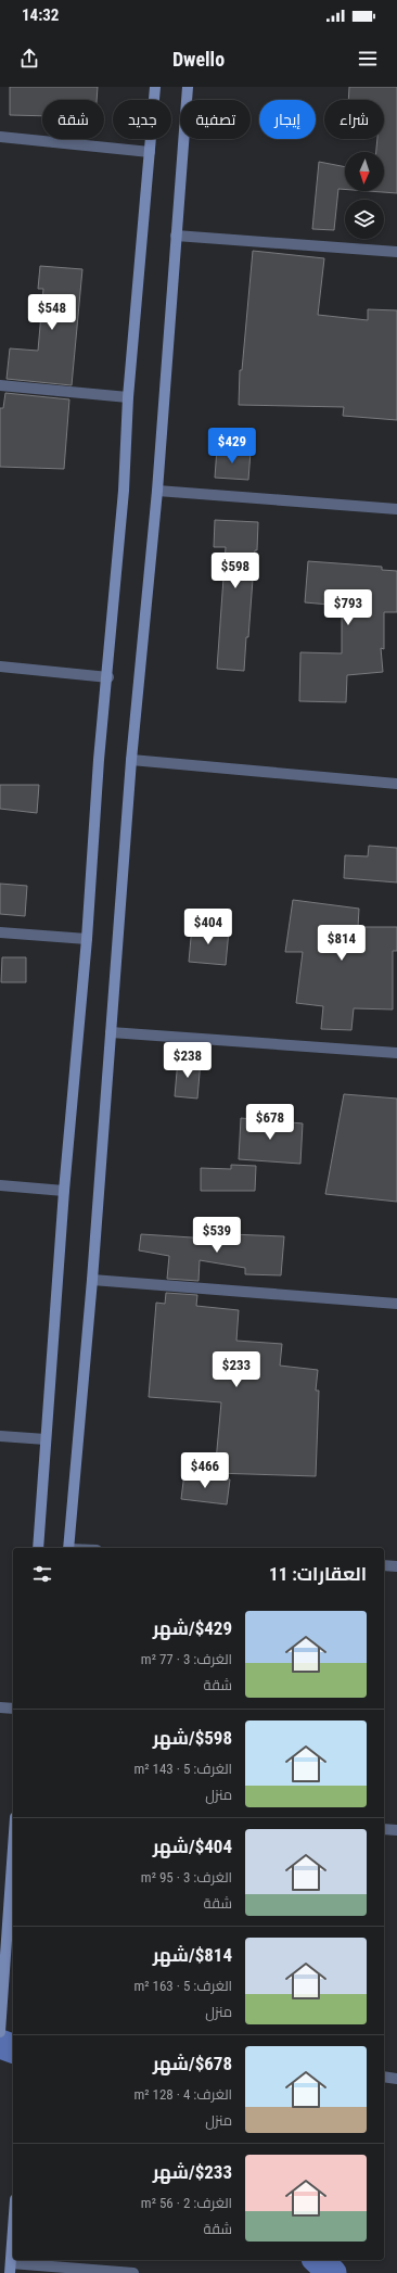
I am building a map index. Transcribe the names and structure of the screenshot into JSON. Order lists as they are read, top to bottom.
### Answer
{
  "north": "bottom",
  "page": {
    "status": "14:32",
    "header": "Dwello",
    "chip": [
      "شراء",
      "إيجار",
      "تصفية",
      "جديد",
      "شقة"
    ],
    "price": [
      "$548",
      "$429",
      "$598",
      "$793",
      "$404",
      "$814",
      "$238",
      "$678",
      "$539",
      "$233",
      "$466"
    ],
    "heading": "العقارات: 11",
    "list": [
      {
        "name": "$429/شهر",
        "note": "الغرف: 3 · 77 m² · شقة"
      },
      {
        "name": "$598/شهر",
        "note": "الغرف: 5 · 143 m² · منزل"
      },
      {
        "name": "$404/شهر",
        "note": "الغرف: 3 · 95 m² · شقة"
      },
      {
        "name": "$814/شهر",
        "note": "الغرف: 5 · 163 m² · منزل"
      },
      {
        "name": "$678/شهر",
        "note": "الغرف: 4 · 128 m² · منزل"
      },
      {
        "name": "$233/شهر",
        "note": "الغرف: 2 · 56 m² · شقة"
      }
    ]
  }
}
